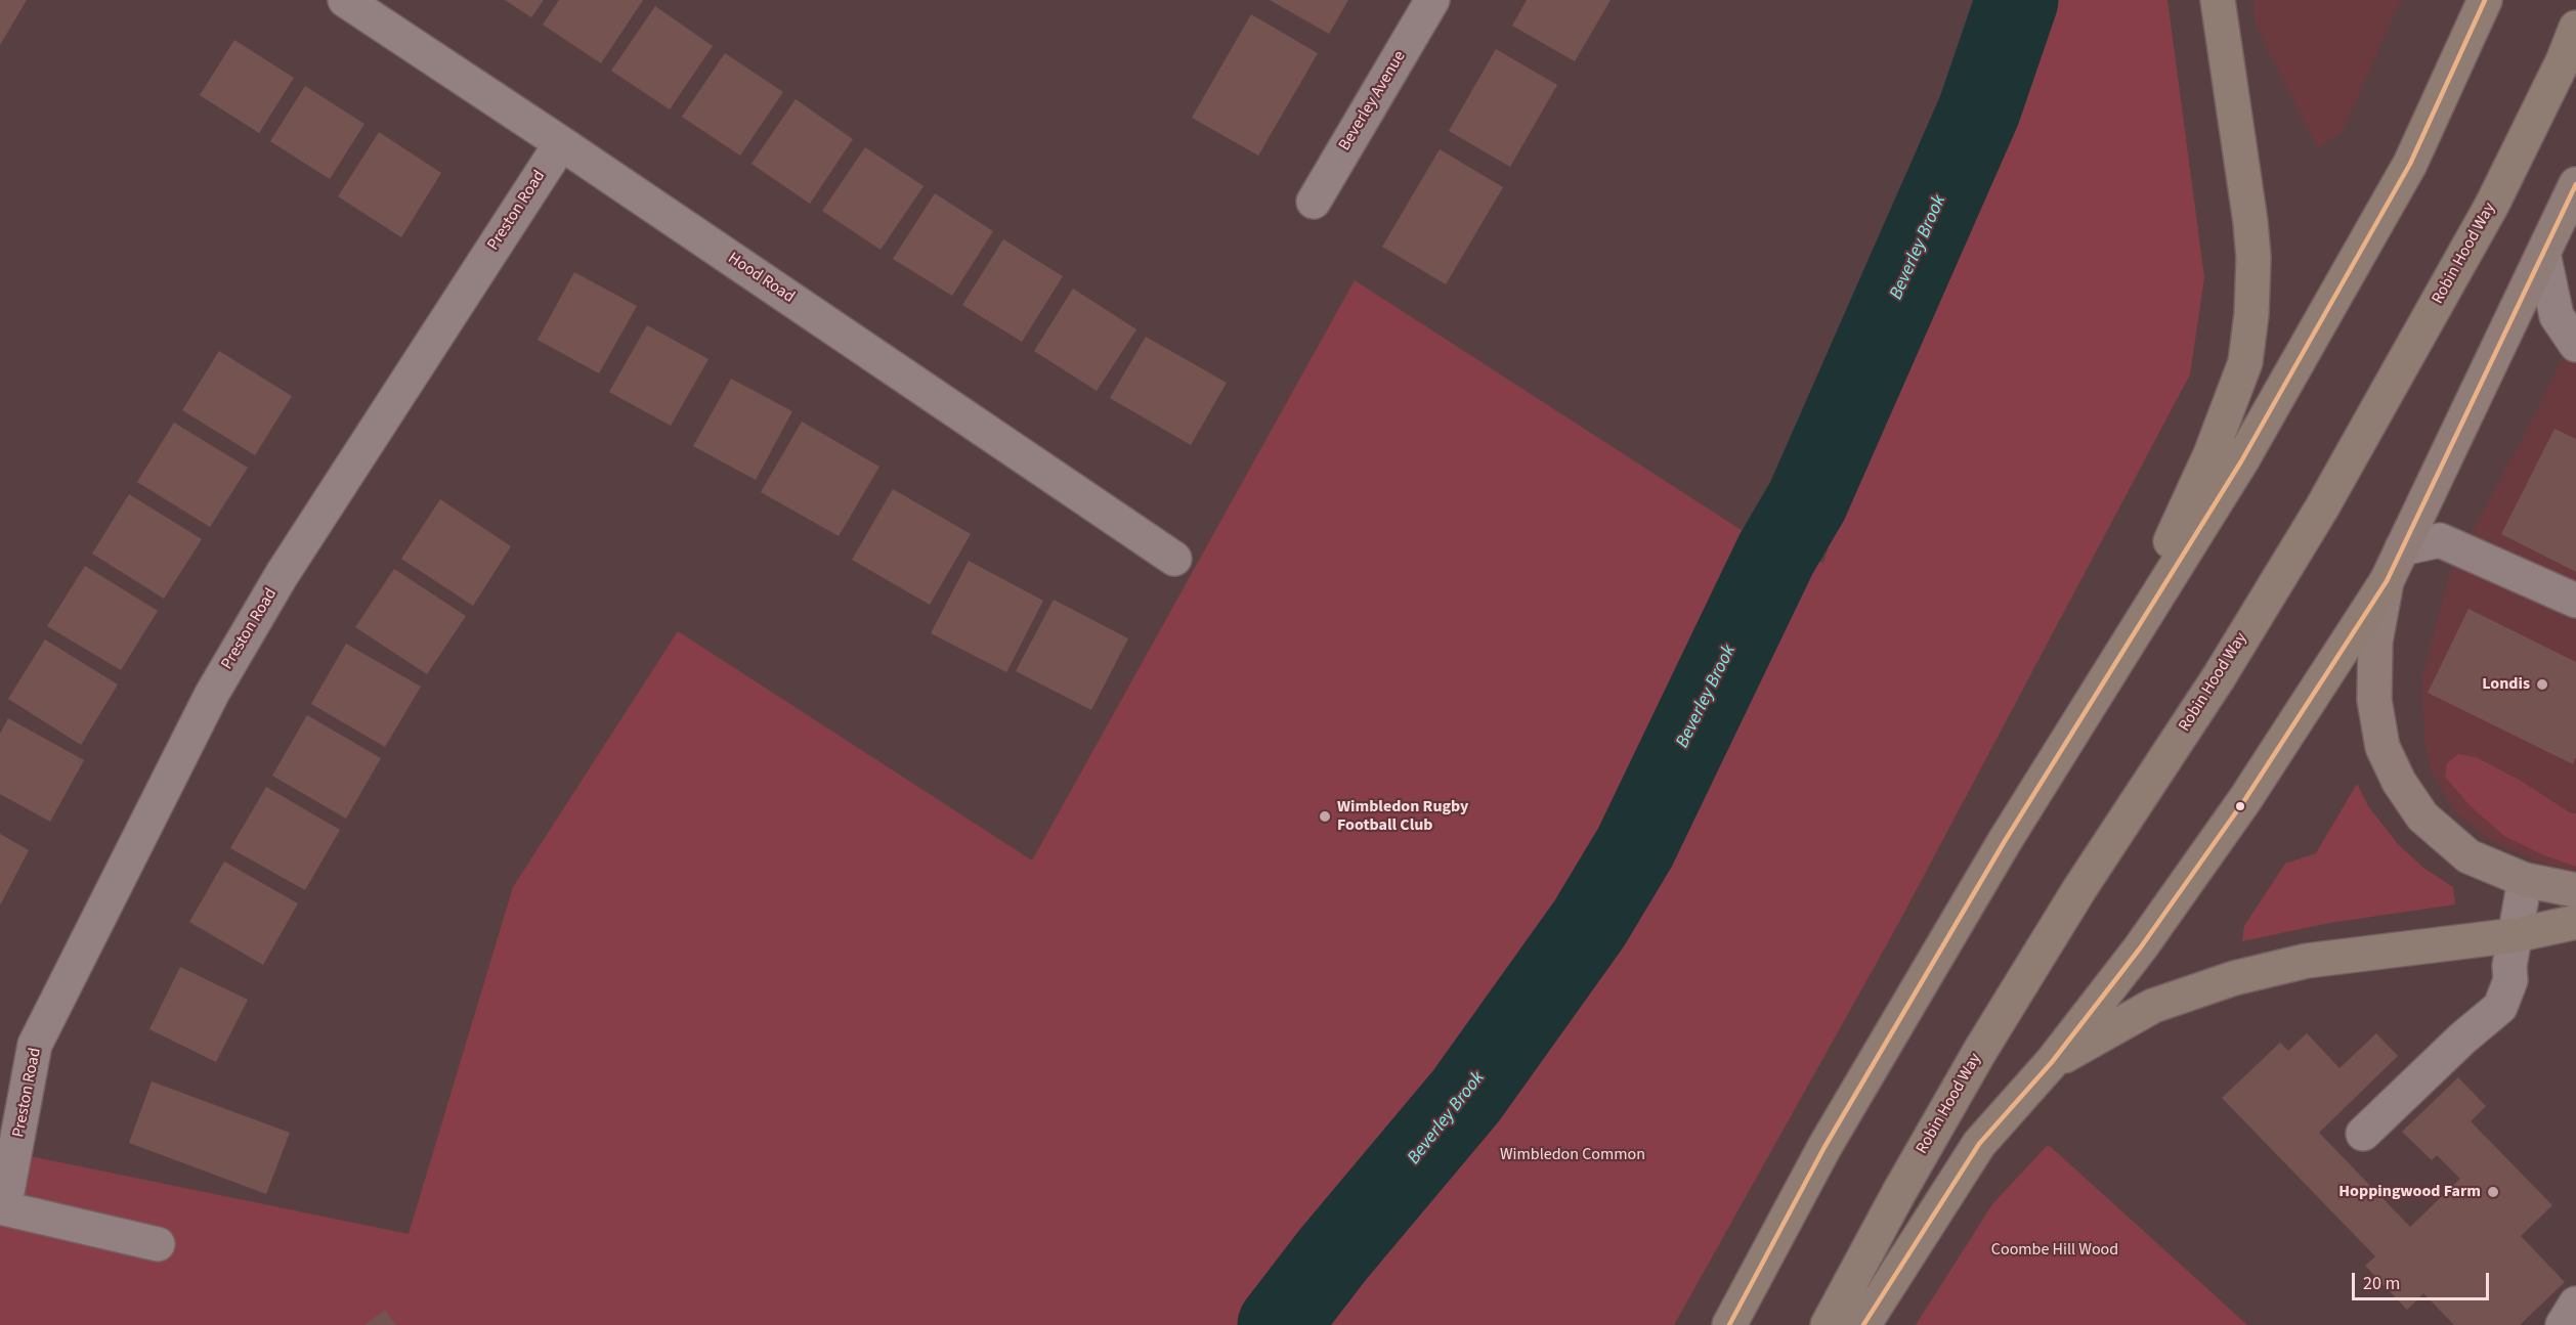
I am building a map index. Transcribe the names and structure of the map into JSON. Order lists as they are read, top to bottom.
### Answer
{
  "streets": {
    "highway": ["Robin Hood Way"],
    "street": ["Beverley Avenue", "Preston Road", "Hood Road"]
  },
  "crossings": [
    ["Preston Road", "Hood Road"]
  ],
  "water": ["Beverley Brook"],
  "parks": ["Wimbledon Common", "Coombe Hill Wood"],
  "places": ["Londis", "Wimbledon Rugby Football Club", "Hoppingwood Farm"],
  "scale_bar": "20 m"
}
